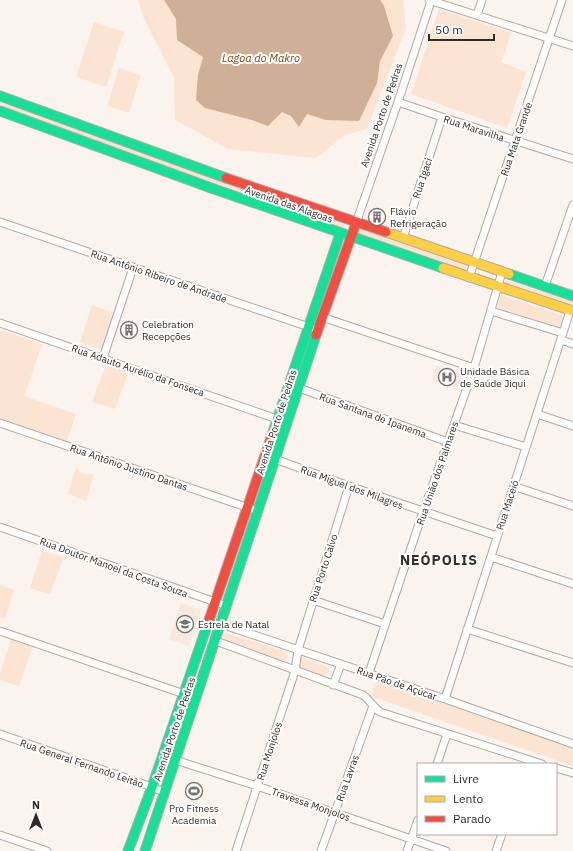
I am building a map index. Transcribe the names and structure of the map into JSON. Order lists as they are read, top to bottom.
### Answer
{
  "streets": {
    "main road": ["Avenida Porto de Pedras", "Avenida das Alagoas"],
    "street": [
      "Rua Maravilha",
      "Rua Mata Grande",
      "Rua Igaci",
      "Rua Antônio Ribeiro de Andrade",
      "Rua Adauto Aurélio da Fonseca",
      "Rua Santana de Ipanema",
      "Rua Antônio Justino Dantas",
      "Rua União dos Palmares",
      "Rua Miguel dos Milagres",
      "Rua Maceió",
      "Rua Doutor Manoel da Costa Souza",
      "Rua Porto Calvo",
      "Rua Pão de Açúcar",
      "Rua Monjolos",
      "Rua General Fernando Leitão",
      "Rua Lavras",
      "Travessa Monjolos"
    ]
  },
  "crossings": [
    ["Avenida Porto de Pedras", "Rua Maravilha"],
    ["Avenida Porto de Pedras", "Avenida das Alagoas"],
    ["Avenida Porto de Pedras", "Rua Antônio Ribeiro de Andrade"],
    ["Avenida Porto de Pedras", "Rua Adauto Aurélio da Fonseca"],
    ["Avenida Porto de Pedras", "Rua Santana de Ipanema"],
    ["Avenida Porto de Pedras", "Rua Antônio Justino Dantas"],
    ["Avenida Porto de Pedras", "Rua Miguel dos Milagres"],
    ["Avenida Porto de Pedras", "Rua Doutor Manoel da Costa Souza"],
    ["Avenida Porto de Pedras", "Rua Pão de Açúcar"],
    ["Avenida Porto de Pedras", "Rua General Fernando Leitão"],
    ["Avenida Porto de Pedras", "Travessa Monjolos"],
    ["Rua Maravilha", "Rua Mata Grande"],
    ["Rua Maravilha", "Rua Igaci"],
    ["Rua Mata Grande", "Avenida das Alagoas"],
    ["Rua Igaci", "Avenida das Alagoas"],
    ["Avenida das Alagoas", "Rua União dos Palmares"],
    ["Avenida das Alagoas", "Rua Maceió"],
    ["Rua Santana de Ipanema", "Rua União dos Palmares"],
    ["Rua União dos Palmares", "Rua Miguel dos Milagres"],
    ["Rua União dos Palmares", "Rua Pão de Açúcar"],
    ["Rua Miguel dos Milagres", "Rua Maceió"],
    ["Rua Miguel dos Milagres", "Rua Porto Calvo"],
    ["Rua Maceió", "Rua Pão de Açúcar"],
    ["Rua Porto Calvo", "Rua Pão de Açúcar"],
    ["Rua Porto Calvo", "Rua Monjolos"],
    ["Rua Pão de Açúcar", "Rua Monjolos"],
    ["Rua Monjolos", "Travessa Monjolos"],
    ["Rua Lavras", "Travessa Monjolos"]
  ],
  "districts": ["NEÓPOLIS"],
  "water": ["Lagoa do Makro"],
  "places": {
    "building": ["Flávio Refrigeração", "Celebration Recepções"],
    "hospital": ["Unidade Básica de Saúde Jiqui"],
    "school or university": ["Estrela de Natal"],
    "sports": ["Pro Fitness Academia"]
  },
  "legend": ["Livre", "Lento", "Parado"],
  "scale_bar": "50 m",
  "north": "top"
}
